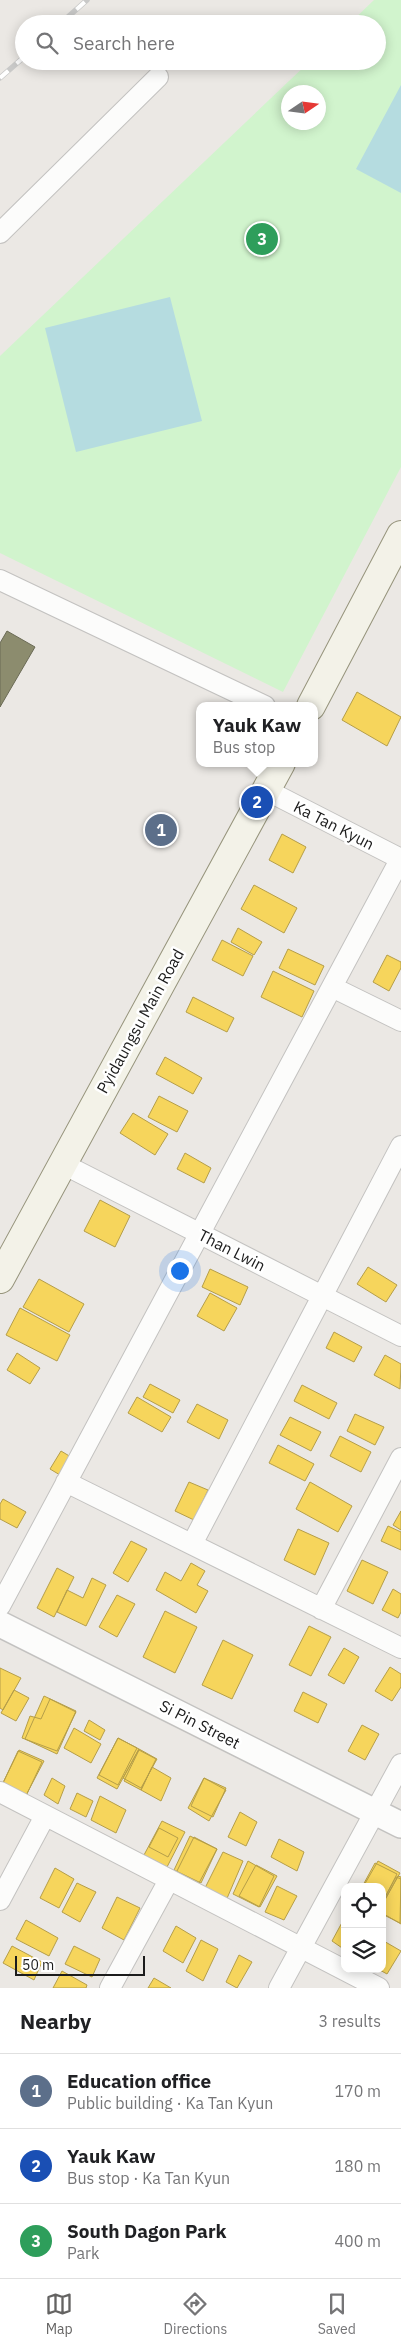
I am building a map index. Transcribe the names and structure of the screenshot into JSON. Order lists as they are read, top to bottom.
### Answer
{
  "streets": {
    "main road": ["Pyidaungsu Main Road"],
    "street": ["Ka Tan Kyun", "Than Lwin", "Si Pin Street"]
  },
  "crossings": [
    ["Ka Tan Kyun", "Pyidaungsu Main Road"],
    ["Pyidaungsu Main Road", "Than Lwin"]
  ],
  "scale_bar": "50 m",
  "north": "right",
  "page": {
    "search": "Search here",
    "pins": ["3", "2", "1"],
    "popup": ["Yauk Kaw", "Bus stop"],
    "scale": "50 m",
    "heading": ["Nearby", "3 results"],
    "list": [
      {
        "mark": "1",
        "name": "Education office",
        "note": "Public building · Ka Tan Kyun",
        "value": "170 m"
      },
      {
        "mark": "2",
        "name": "Yauk Kaw",
        "note": "Bus stop · Ka Tan Kyun",
        "value": "180 m"
      },
      {
        "mark": "3",
        "name": "South Dagon Park",
        "note": "Park",
        "value": "400 m"
      }
    ],
    "nav": ["Map", "Directions", "Saved"]
  }
}
